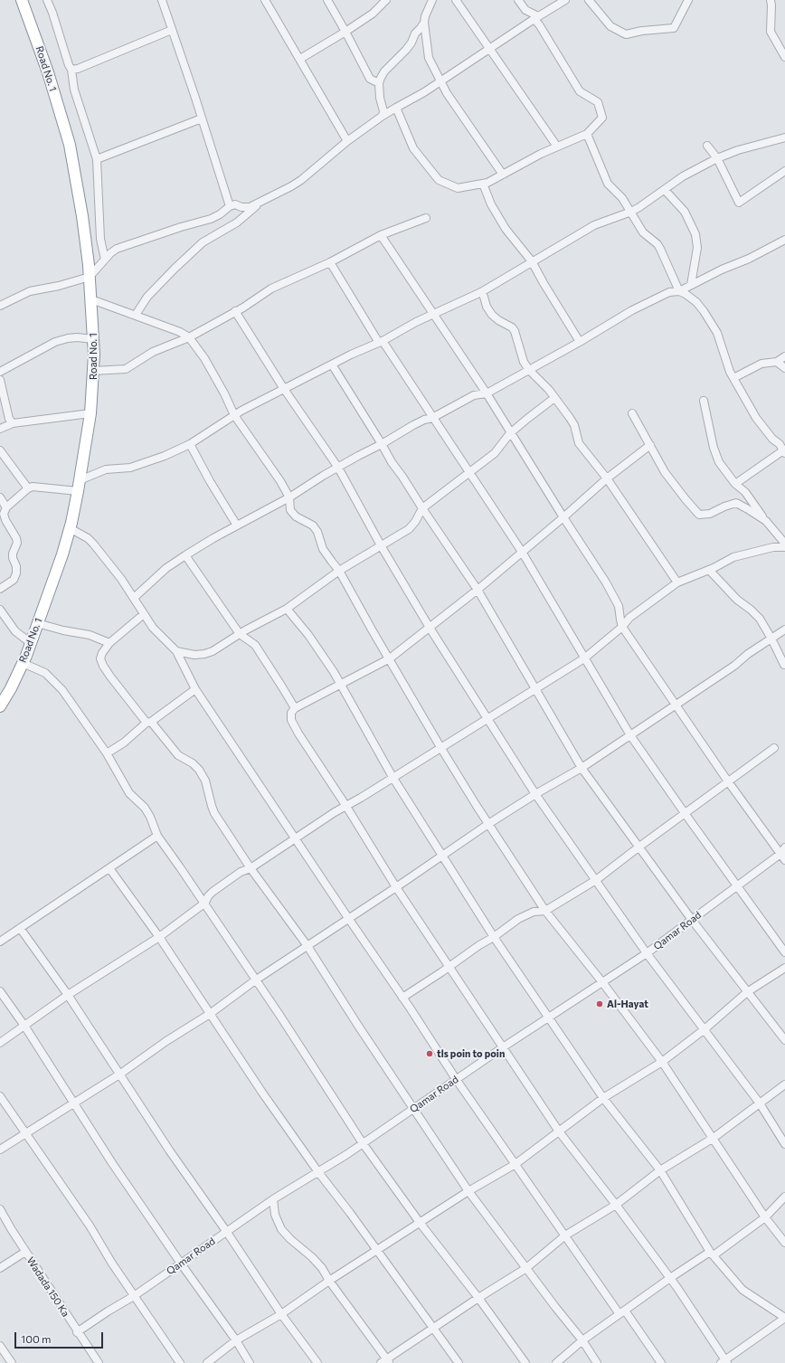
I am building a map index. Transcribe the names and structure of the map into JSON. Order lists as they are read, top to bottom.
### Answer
{
  "streets": {
    "highway": ["Road No. 1"],
    "street": ["Qamar Road", "Wadada 150 Ka"]
  },
  "crossings": [
    ["Qamar Road", "Wadada 150 Ka"]
  ],
  "places": ["Al-Hayat", "tls poin to poin"],
  "scale_bar": "100 m"
}
